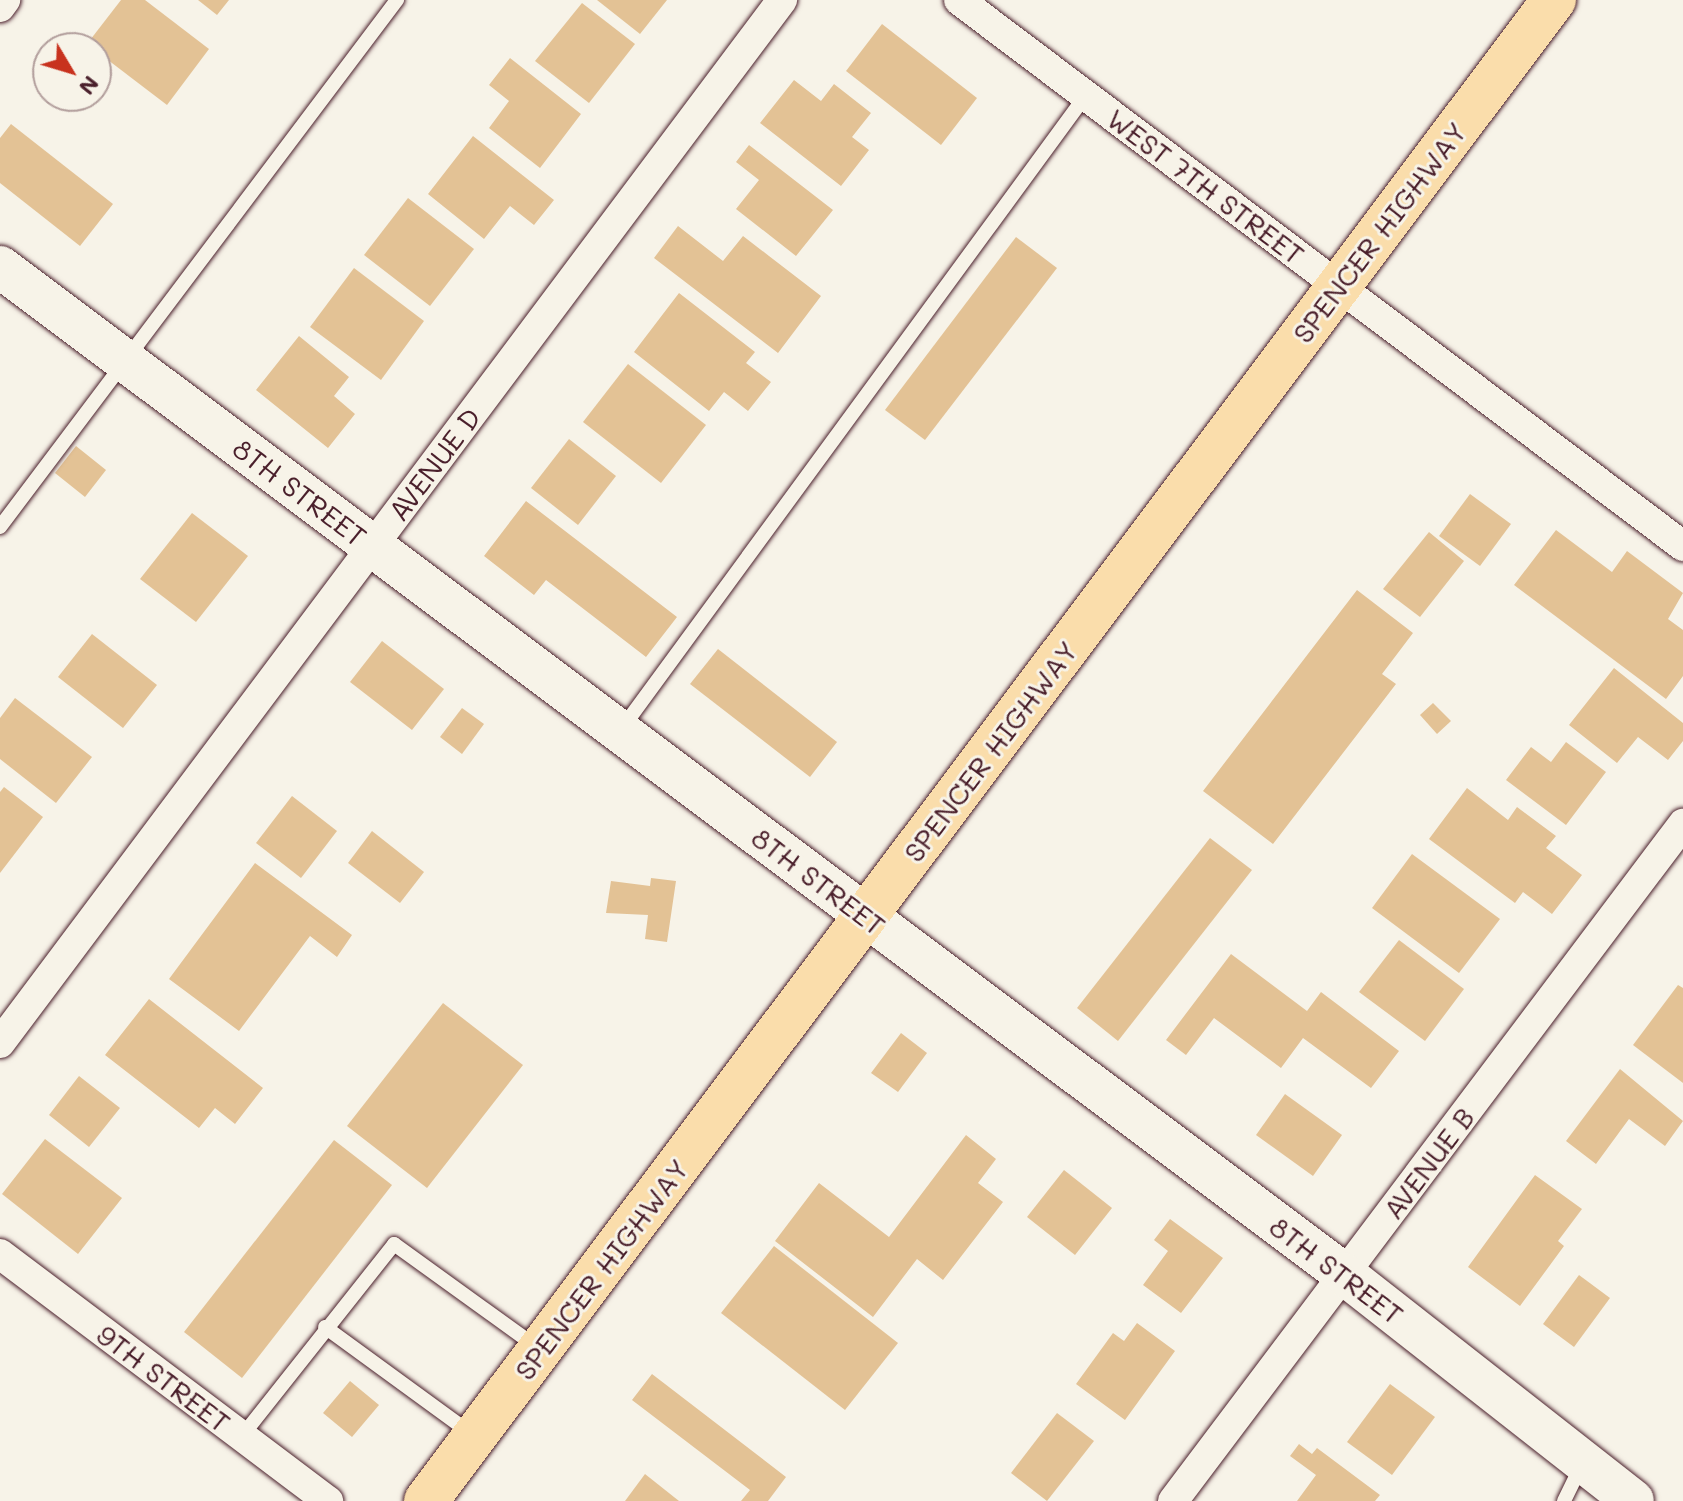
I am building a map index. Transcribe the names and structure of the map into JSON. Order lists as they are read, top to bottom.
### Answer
{
  "streets": {
    "main road": ["SPENCER HIGHWAY"],
    "street": [
      "WEST 7TH STREET",
      "AVENUE D",
      "8TH STREET",
      "AVENUE B",
      "9TH STREET"
    ]
  },
  "crossings": [
    ["WEST 7TH STREET", "SPENCER HIGHWAY"],
    ["SPENCER HIGHWAY", "8TH STREET"],
    ["AVENUE D", "8TH STREET"],
    ["8TH STREET", "AVENUE B"]
  ],
  "north": "bottom right"
}
